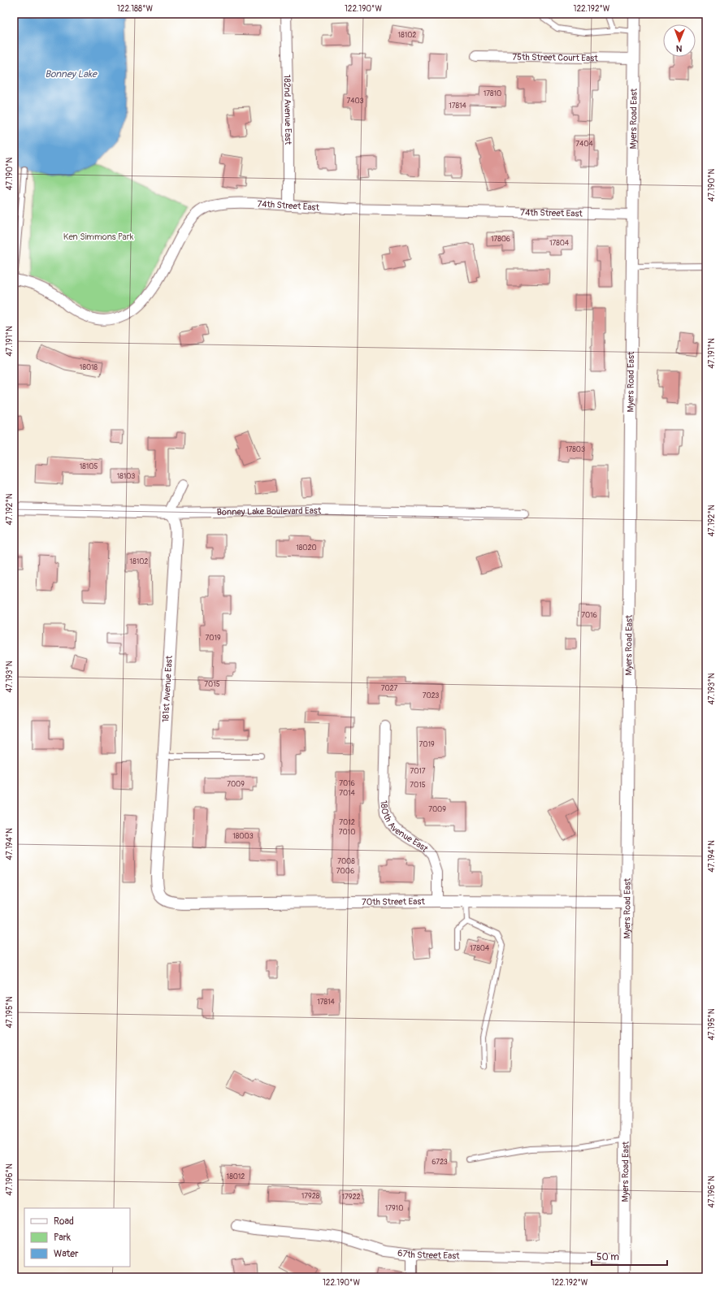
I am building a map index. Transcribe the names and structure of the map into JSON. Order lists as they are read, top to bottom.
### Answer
{
  "streets": {
    "street": [
      "75th Street Court East",
      "182nd Avenue East",
      "Myers Road East",
      "74th Street East",
      "Bonney Lake Boulevard East",
      "181st Avenue East",
      "180th Avenue East",
      "70th Street East",
      "67th Street East"
    ]
  },
  "crossings": [
    ["75th Street Court East", "Myers Road East"],
    ["182nd Avenue East", "74th Street East"],
    ["Myers Road East", "74th Street East"],
    ["Myers Road East", "70th Street East"],
    ["Myers Road East", "67th Street East"],
    ["Bonney Lake Boulevard East", "181st Avenue East"],
    ["181st Avenue East", "70th Street East"],
    ["180th Avenue East", "70th Street East"]
  ],
  "water": ["Bonney Lake"],
  "parks": ["Ken Simmons Park"],
  "house_numbers": [
    "18102",
    "17810",
    "7403",
    "17814",
    "7404",
    "17806",
    "17804",
    "18018",
    "17803",
    "18105",
    "18103",
    "18020",
    "18102",
    "7016",
    "7019",
    "7015",
    "7027",
    "7023",
    "7019",
    "7017",
    "7016",
    "7009",
    "7015",
    "7014",
    "7009",
    "7012",
    "7010",
    "18003",
    "7008",
    "7006",
    "17804",
    "17814",
    "6723",
    "18012",
    "17928",
    "17922",
    "17910"
  ],
  "legend": ["Road", "Park", "Water"],
  "scale_bar": "50 m",
  "north": "bottom",
  "coordinates": [
    "122.188°W",
    "122.190°W",
    "122.192°W",
    "47.190°N",
    "47.191°N",
    "47.192°N",
    "47.193°N",
    "47.194°N",
    "47.195°N",
    "47.196°N"
  ]
}
